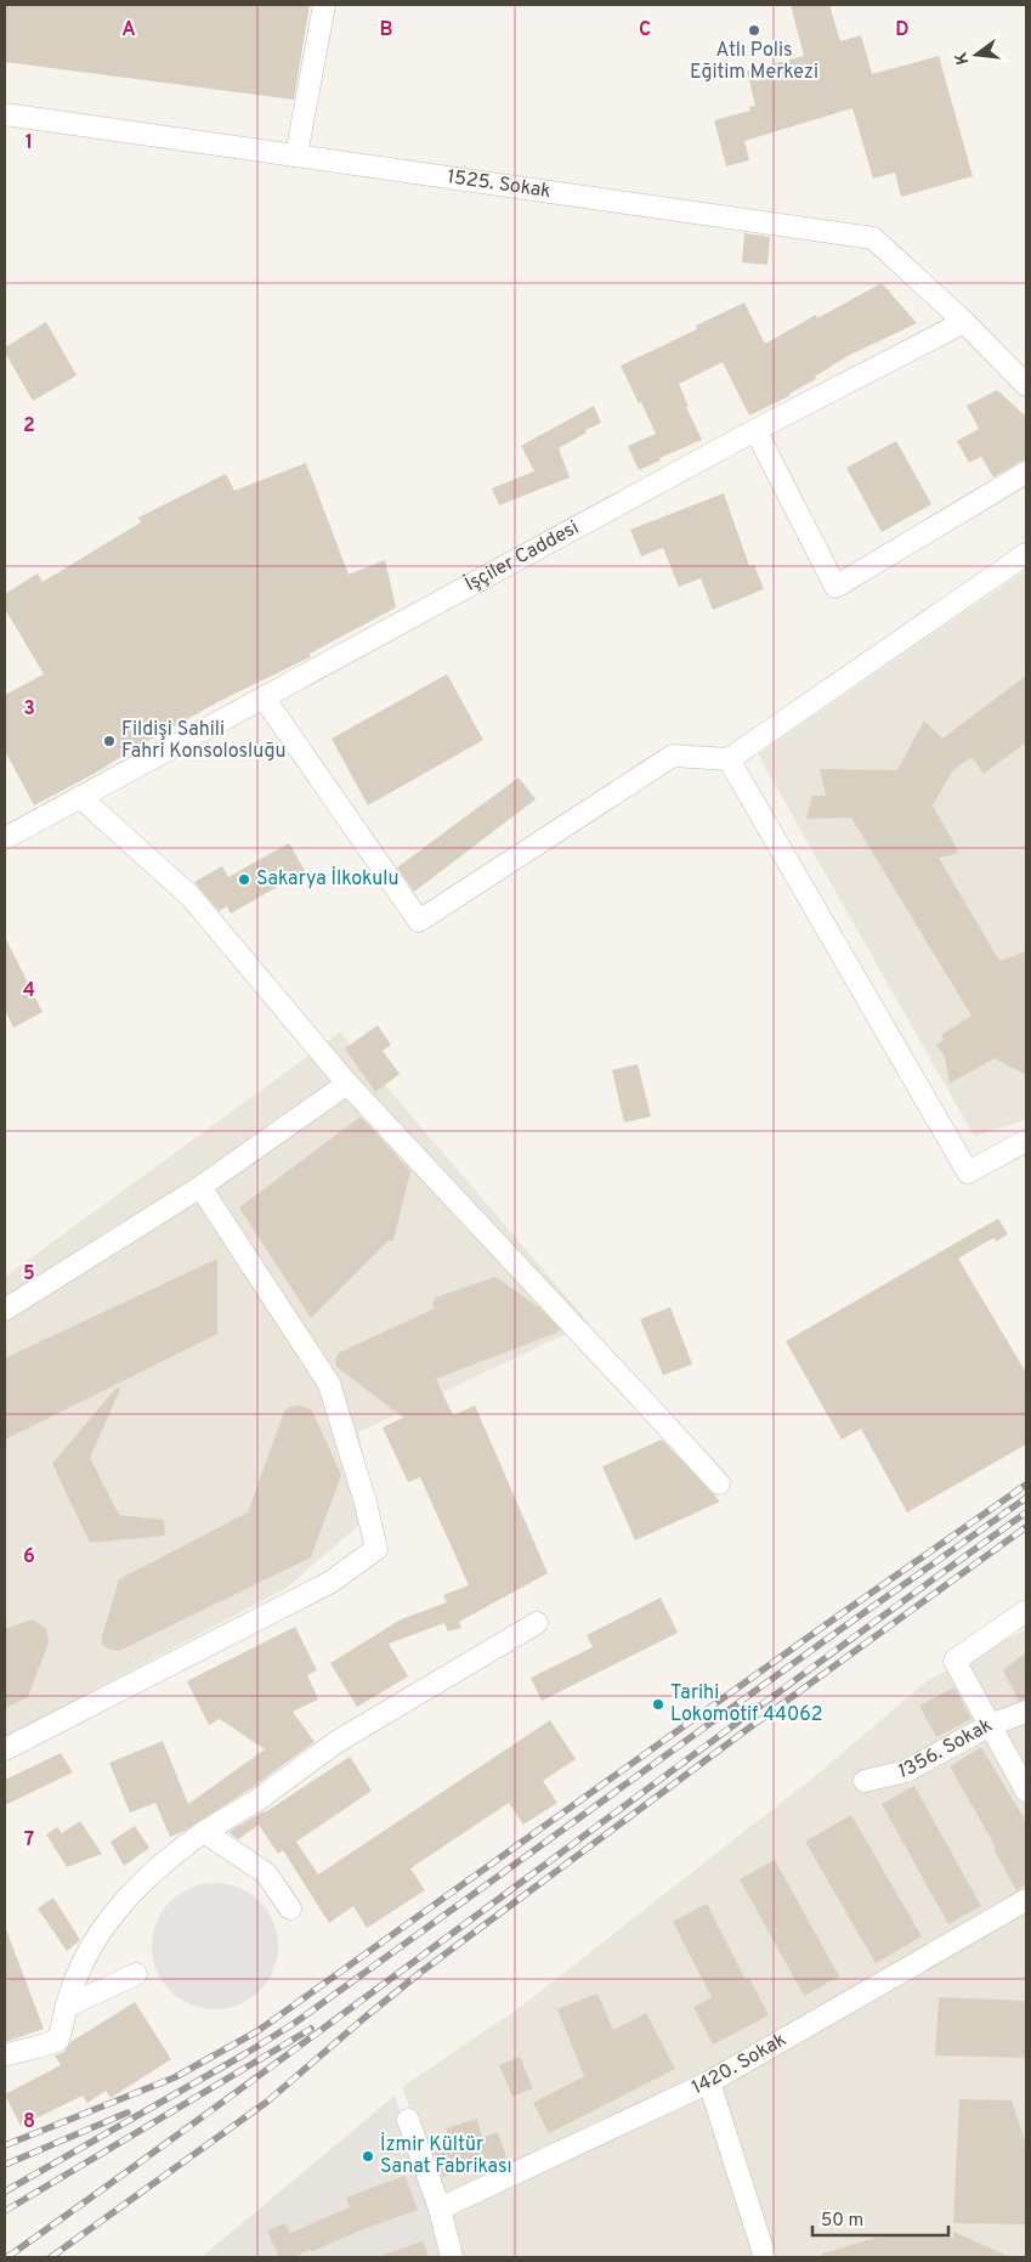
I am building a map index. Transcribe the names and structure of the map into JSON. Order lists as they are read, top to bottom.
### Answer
{
  "streets": {
    "street": [
      "1525. Sokak",
      "İşçiler Caddesi",
      "1356. Sokak",
      "1420. Sokak"
    ]
  },
  "crossings": [
    ["1525. Sokak", "İşçiler Caddesi"]
  ],
  "places": [
    "Atlı Polis Eğitim Merkezi",
    "Fildişi Sahili Fahri Konsolosluğu",
    "Sakarya İlkokulu",
    "Tarihi Lokomotif 44062",
    "İzmir Kültür Sanat Fabrikası"
  ],
  "scale_bar": "50 m",
  "north": "left",
  "grid": {
    "columns": [
      "A",
      "B",
      "C",
      "D"
    ],
    "rows": [
      "1",
      "2",
      "3",
      "4",
      "5",
      "6",
      "7",
      "8"
    ]
  }
}
